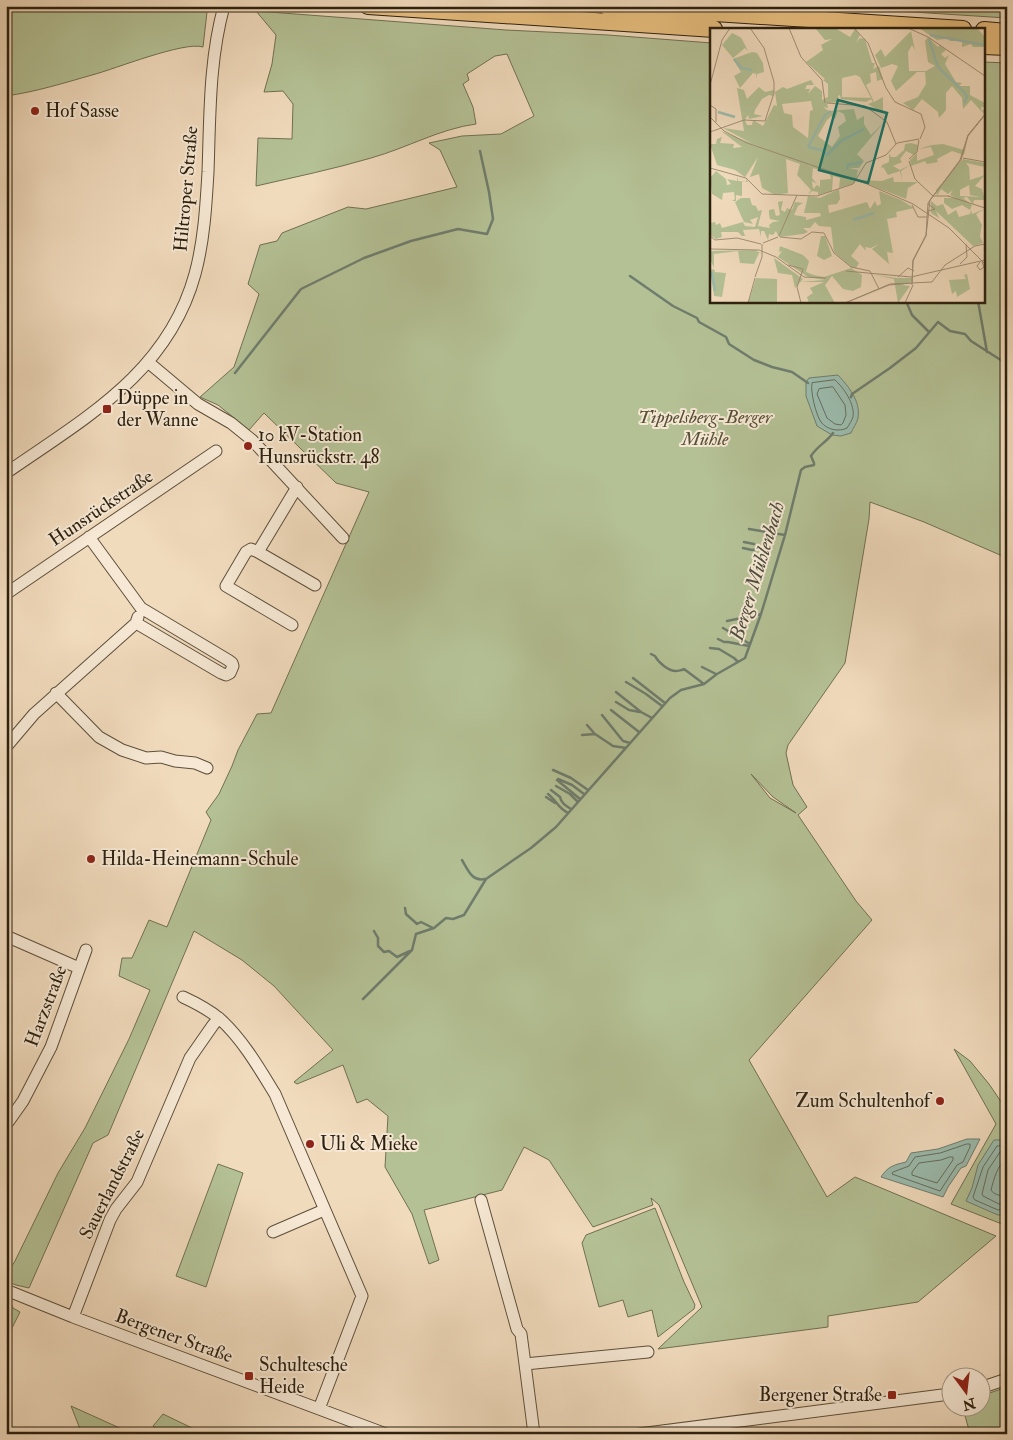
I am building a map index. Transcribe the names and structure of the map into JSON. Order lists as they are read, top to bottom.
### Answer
{
  "streets": {
    "street": [
      "Hiltroper Straße",
      "Hunsrückstraße",
      "Harzstraße",
      "Sauerlandstraße",
      "Bergener Straße"
    ]
  },
  "crossings": [
    ["Sauerlandstraße", "Bergener Straße"]
  ],
  "water": ["Berger Mühlenbach"],
  "parks": ["Tippelsberg-Berger Mühle"],
  "places": {
    "other": [
      "Hof Sasse",
      "10 kV-Station Hunsrückstr. 48",
      "Hilda-Heinemann-Schule",
      "Zum Schultenhof",
      "Uli & Mieke"
    ],
    "transit": ["Düppe in der Wanne", "Schultesche Heide", "Bergener Straße"]
  },
  "north": "bottom"
}
